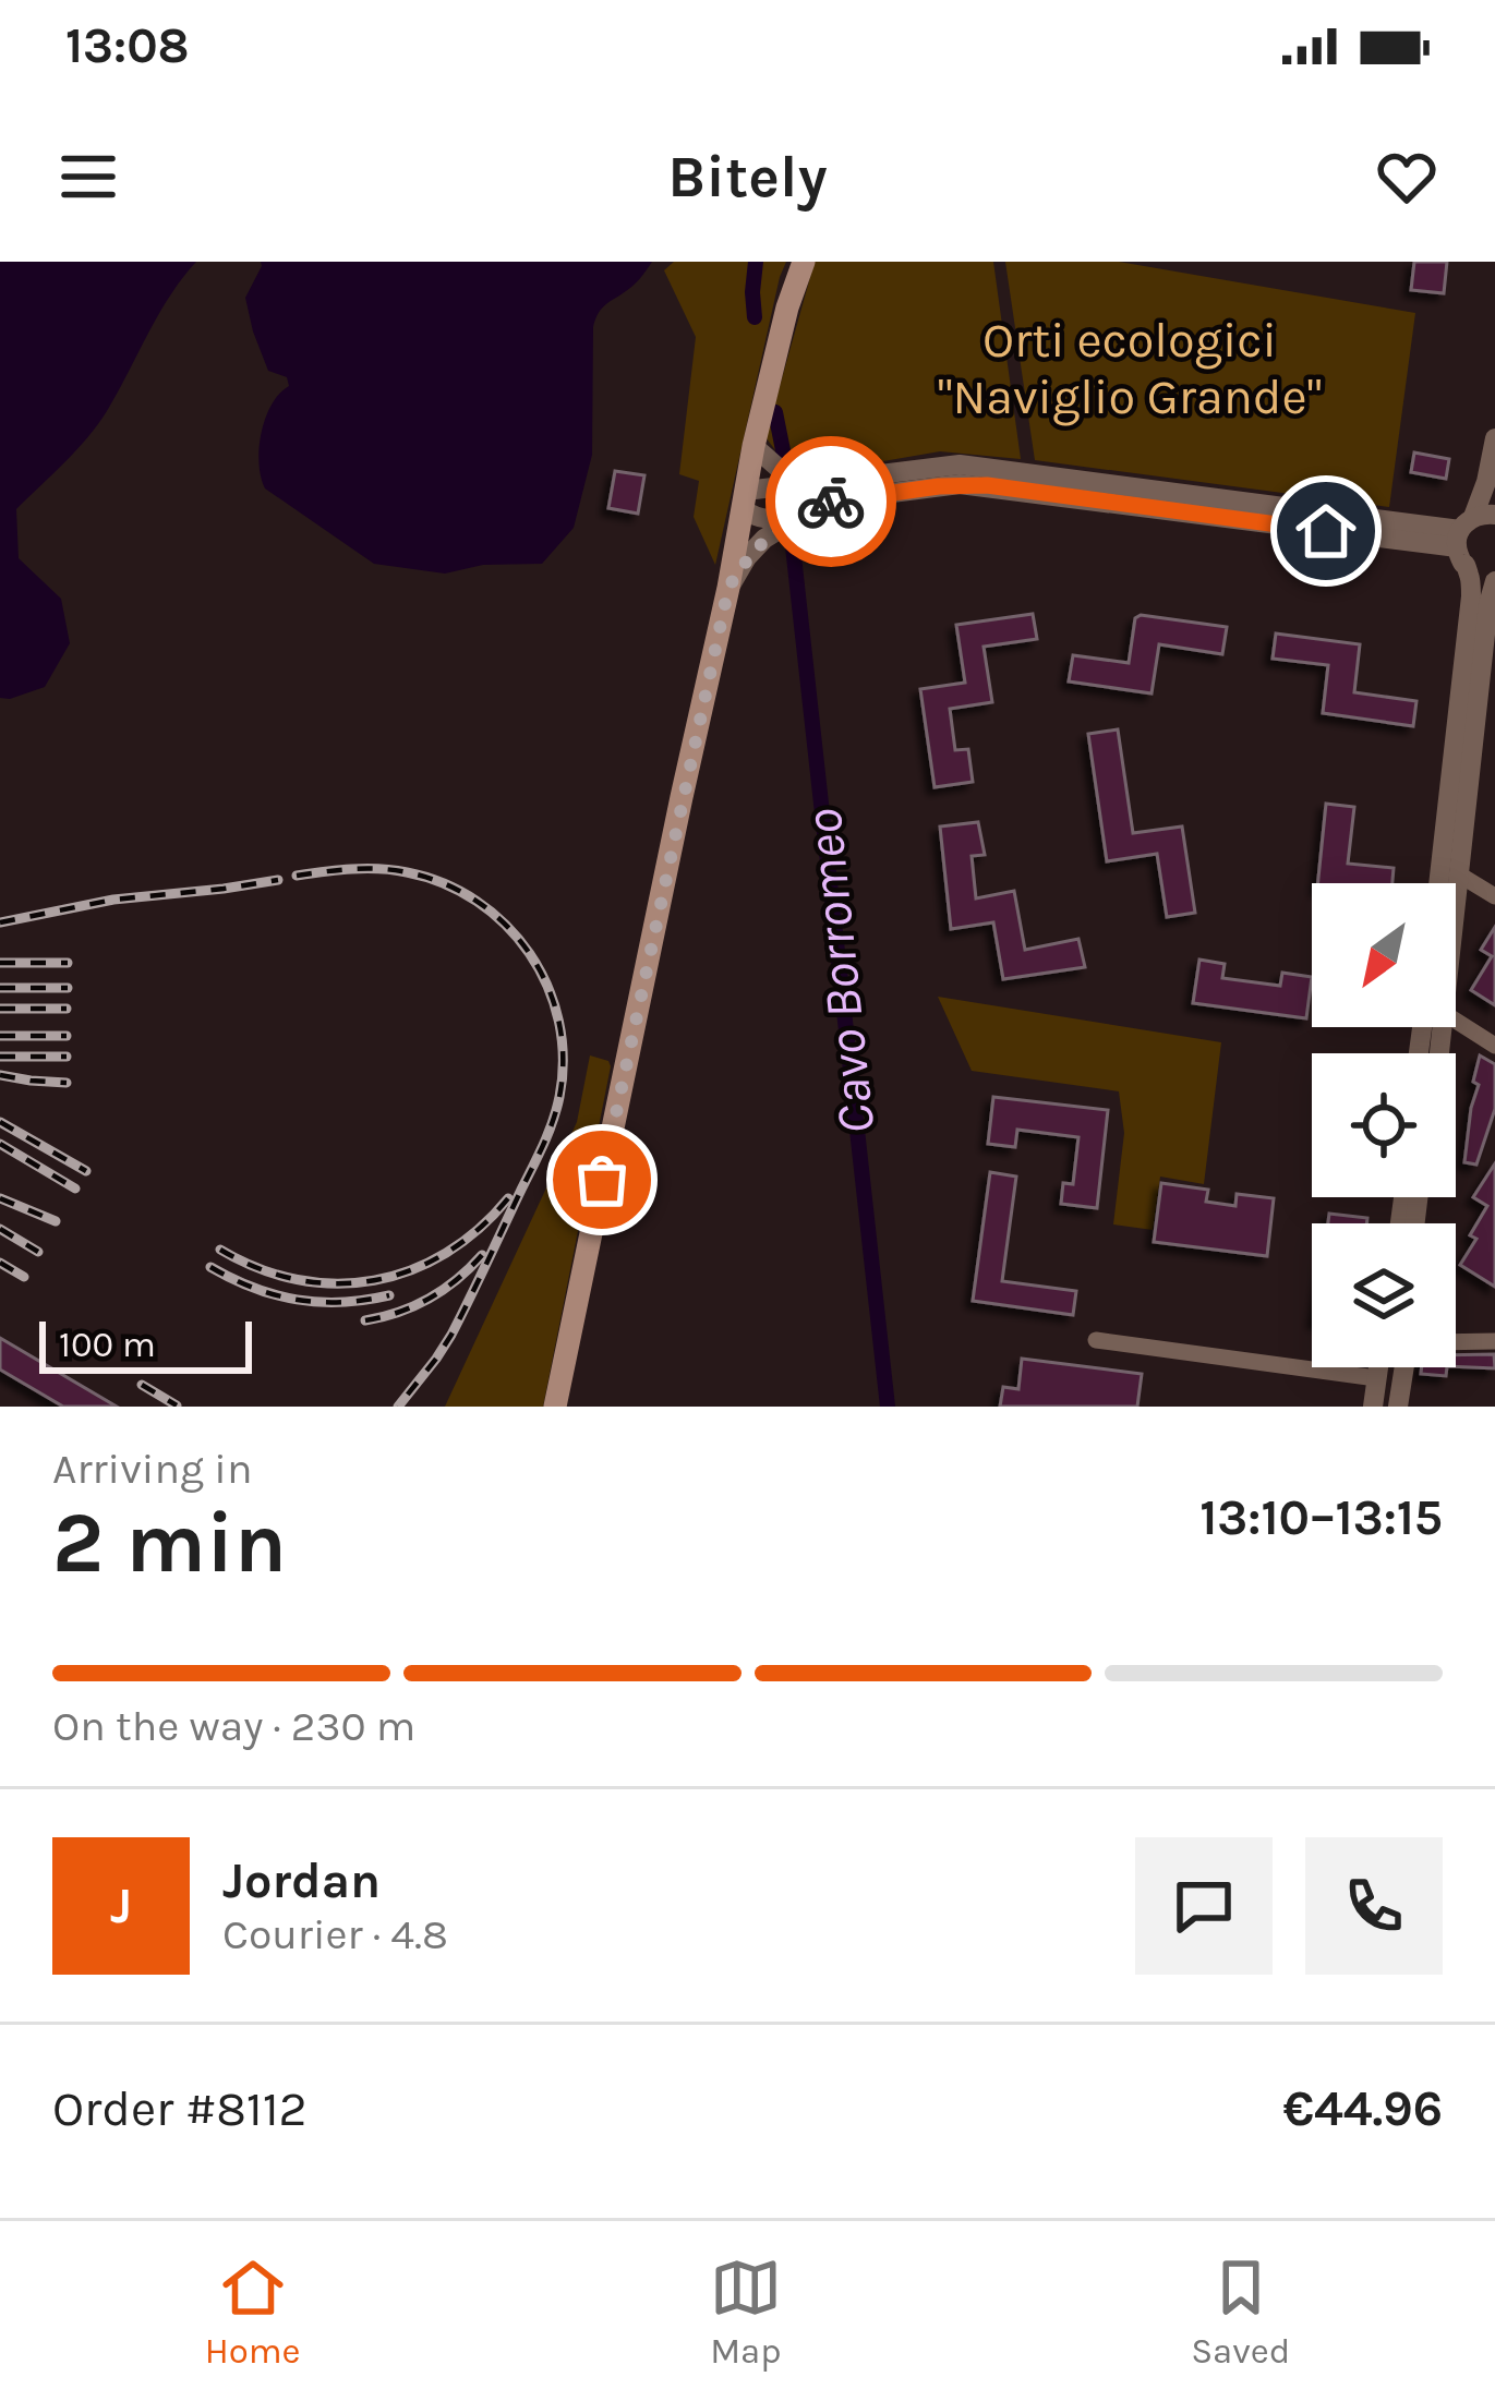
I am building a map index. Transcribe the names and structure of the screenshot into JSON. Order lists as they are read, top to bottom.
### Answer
{
  "water": ["Cavo Borromeo"],
  "parks": ["Orti ecologici \"Naviglio Grande\""],
  "scale_bar": "100 m",
  "north": "bottom left",
  "page": {
    "status": "13:08",
    "header": "Bitely",
    "scale": "100 m",
    "heading": ["2 min", "Arriving in", "13:10–13:15"],
    "panel": [
      "Jordan",
      "Courier · 4.8",
      "Order #8112",
      "€44.96"
    ],
    "bar": "On the way · 230 m",
    "round": "J",
    "tabs": ["Home", "Map", "Saved"]
  }
}
